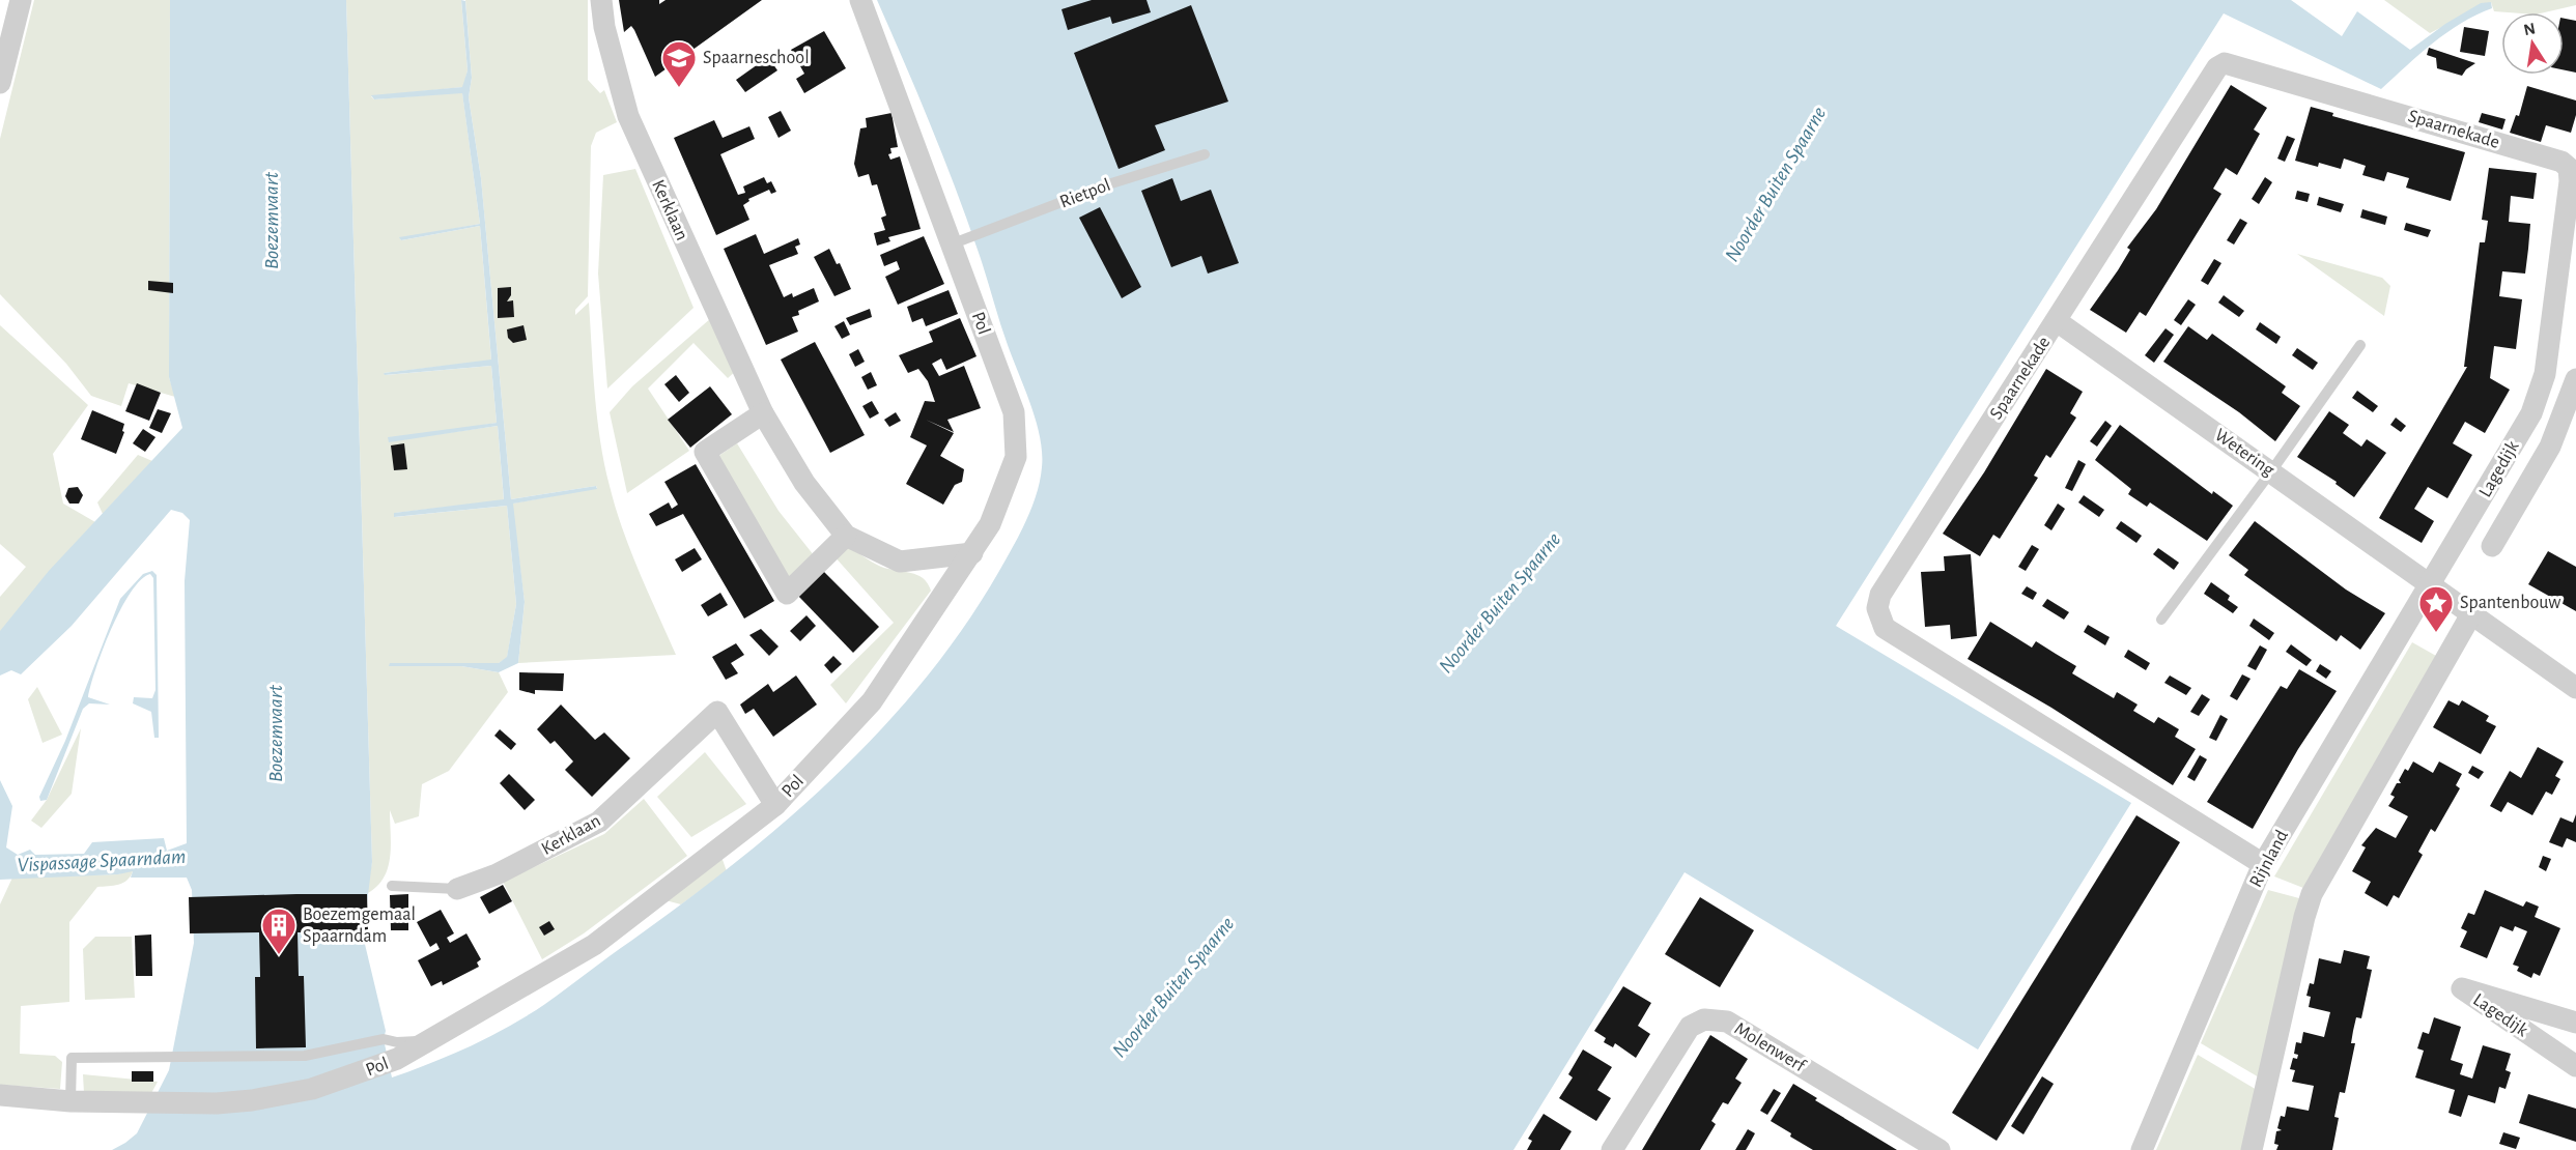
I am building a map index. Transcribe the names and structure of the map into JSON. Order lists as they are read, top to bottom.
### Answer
{
  "streets": {
    "street": [
      "Spaarnekade",
      "Kerklaan",
      "Pol",
      "Wetering",
      "Lagedijk",
      "Rijnland",
      "Molenwerf"
    ],
    "lane": ["Rietpol"]
  },
  "crossings": [
    ["Spaarnekade", "Wetering"],
    ["Spaarnekade", "Lagedijk"],
    ["Spaarnekade", "Rijnland"],
    ["Rietpol", "Pol"],
    ["Kerklaan", "Pol"],
    ["Wetering", "Lagedijk"],
    ["Wetering", "Rijnland"],
    ["Lagedijk", "Rijnland"]
  ],
  "water": ["Noorder Buiten Spaarne", "Boezemvaart", "Vispassage Spaarndam"],
  "places": {
    "school or university": ["Spaarneschool"],
    "place": ["Spantenbouw"],
    "building": ["Boezemgemaal Spaarndam"]
  },
  "north": "top"
}
